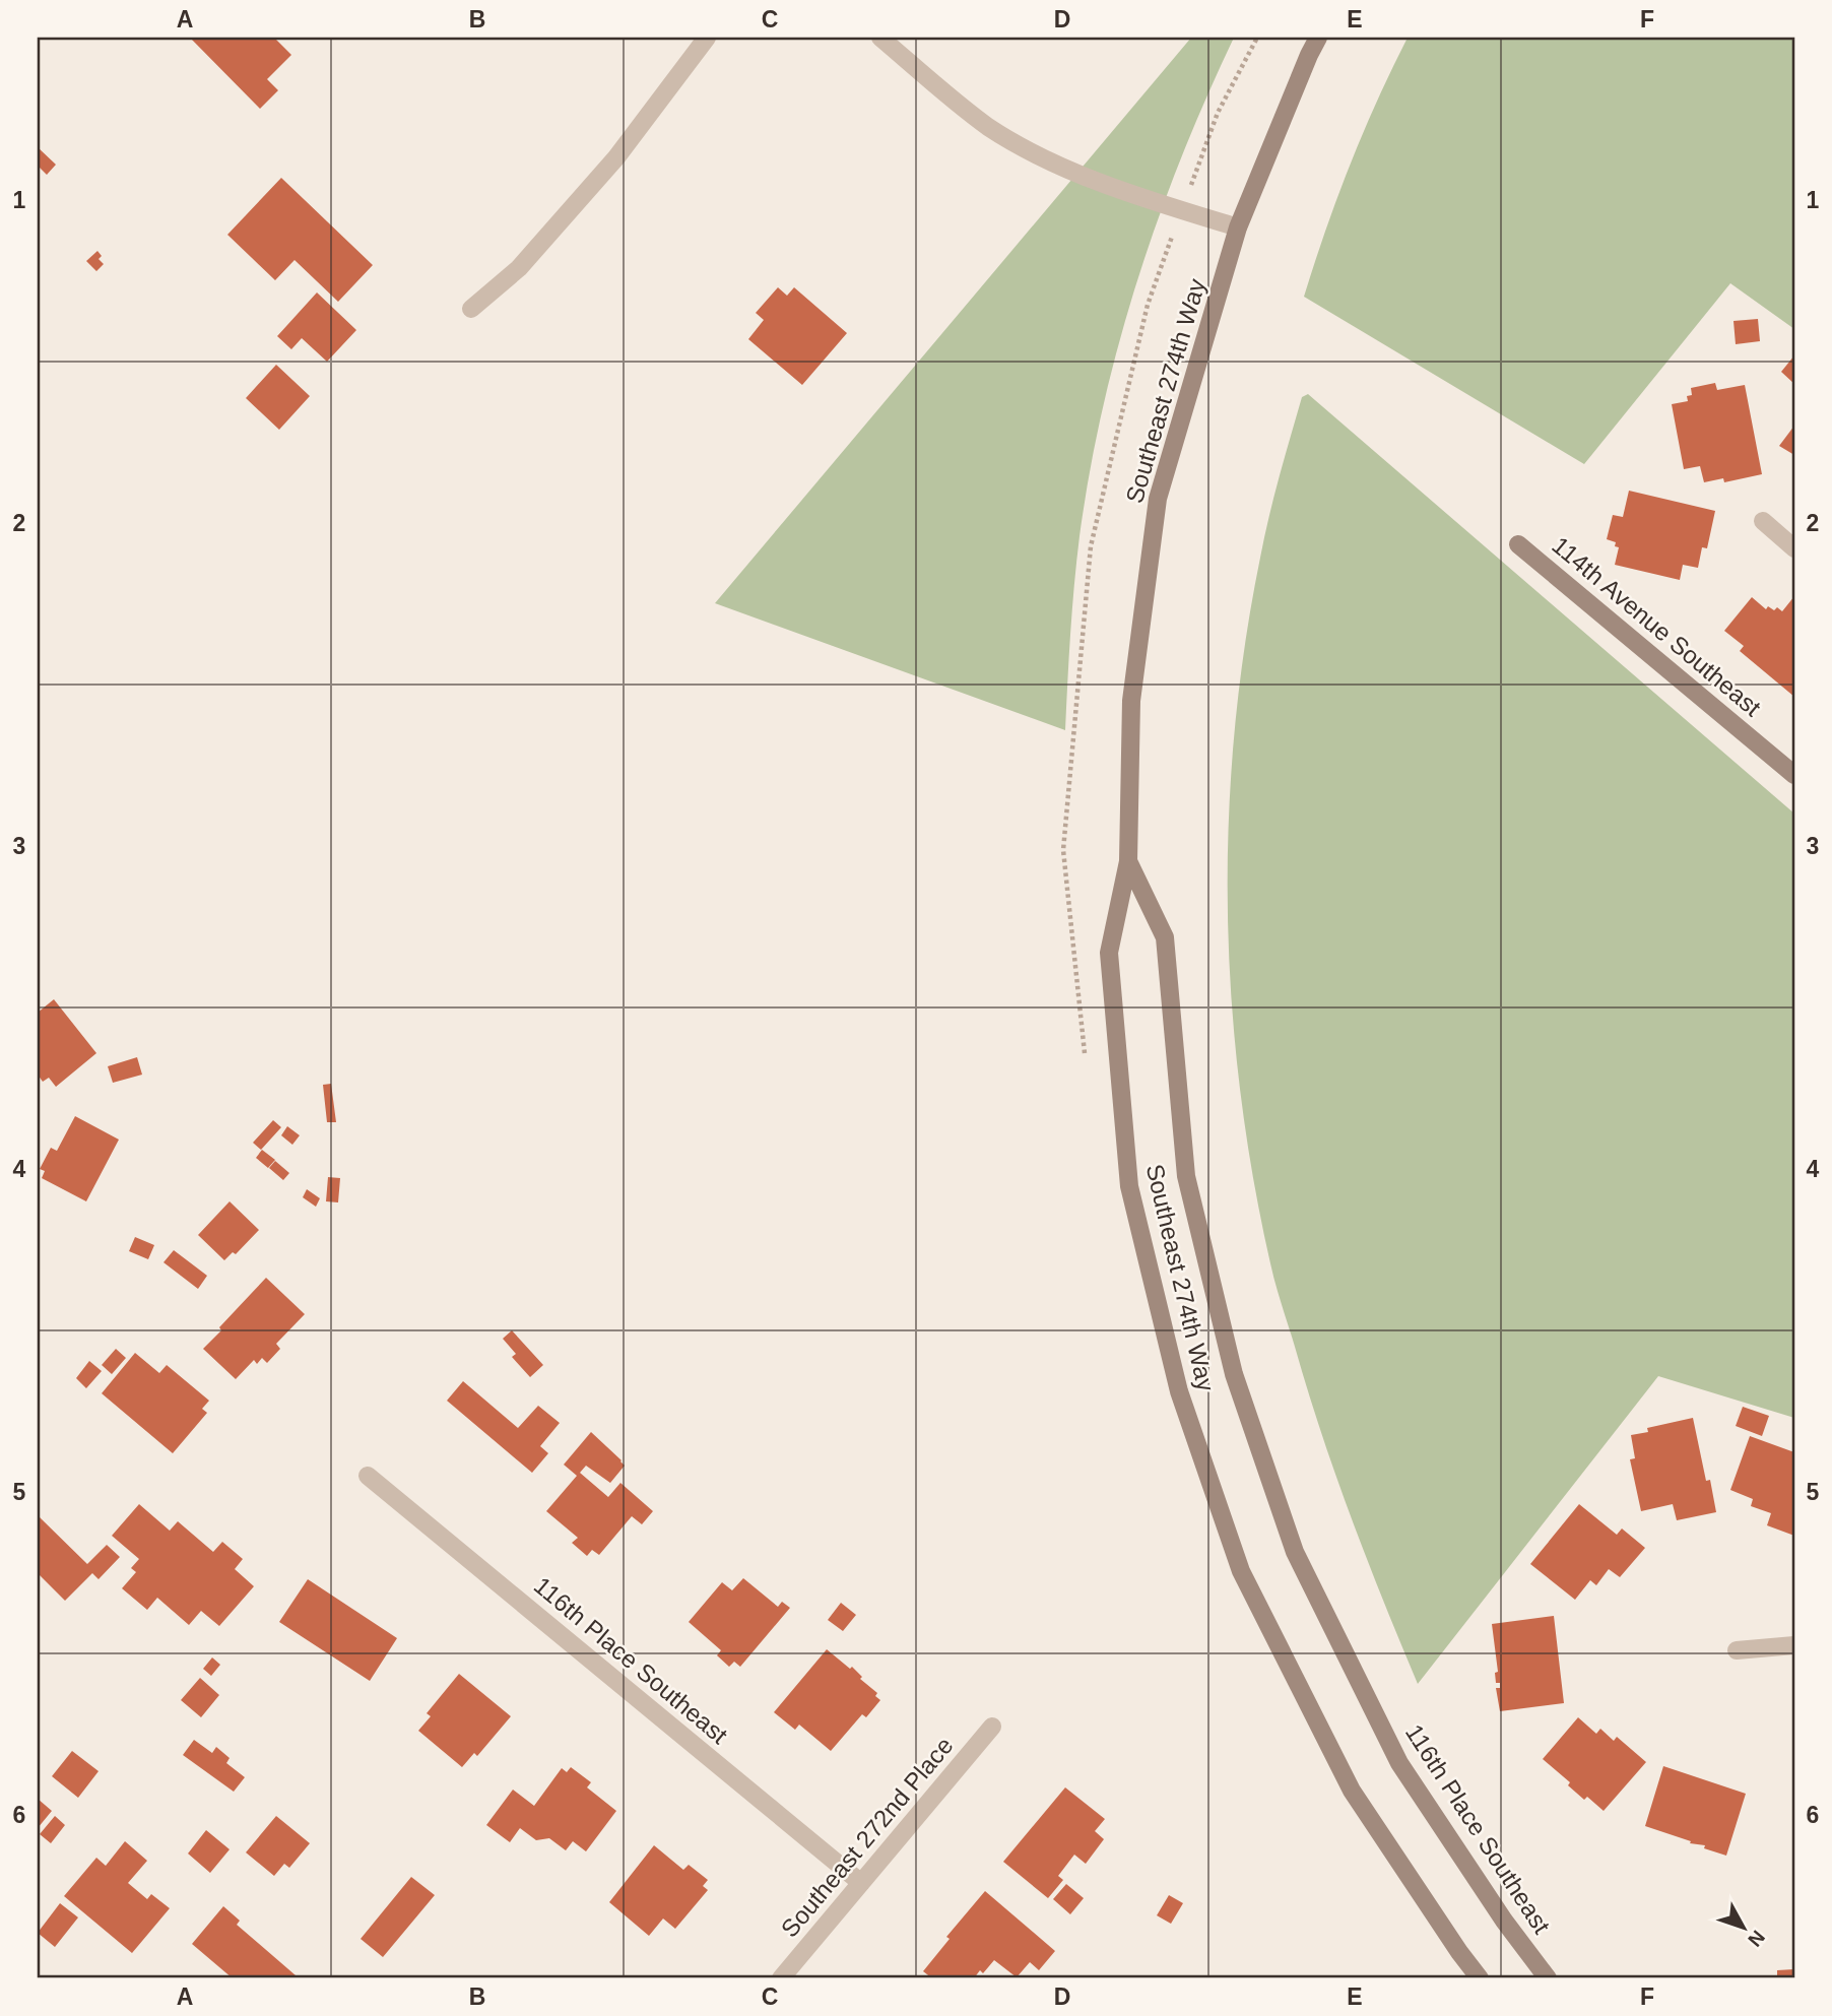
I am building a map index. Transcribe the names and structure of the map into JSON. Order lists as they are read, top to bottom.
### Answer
{
  "streets": {
    "main road": ["Southeast 274th Way", "114th Avenue Southeast", "116th Place Southeast"],
    "street": ["Southeast 272nd Place"]
  },
  "crossings": [
    ["Southeast 274th Way", "116th Place Southeast"],
    ["116th Place Southeast", "Southeast 272nd Place"]
  ],
  "north": "bottom right",
  "grid": {
    "columns": [
      "A",
      "B",
      "C",
      "D",
      "E",
      "F"
    ],
    "rows": [
      "1",
      "2",
      "3",
      "4",
      "5",
      "6"
    ]
  }
}
